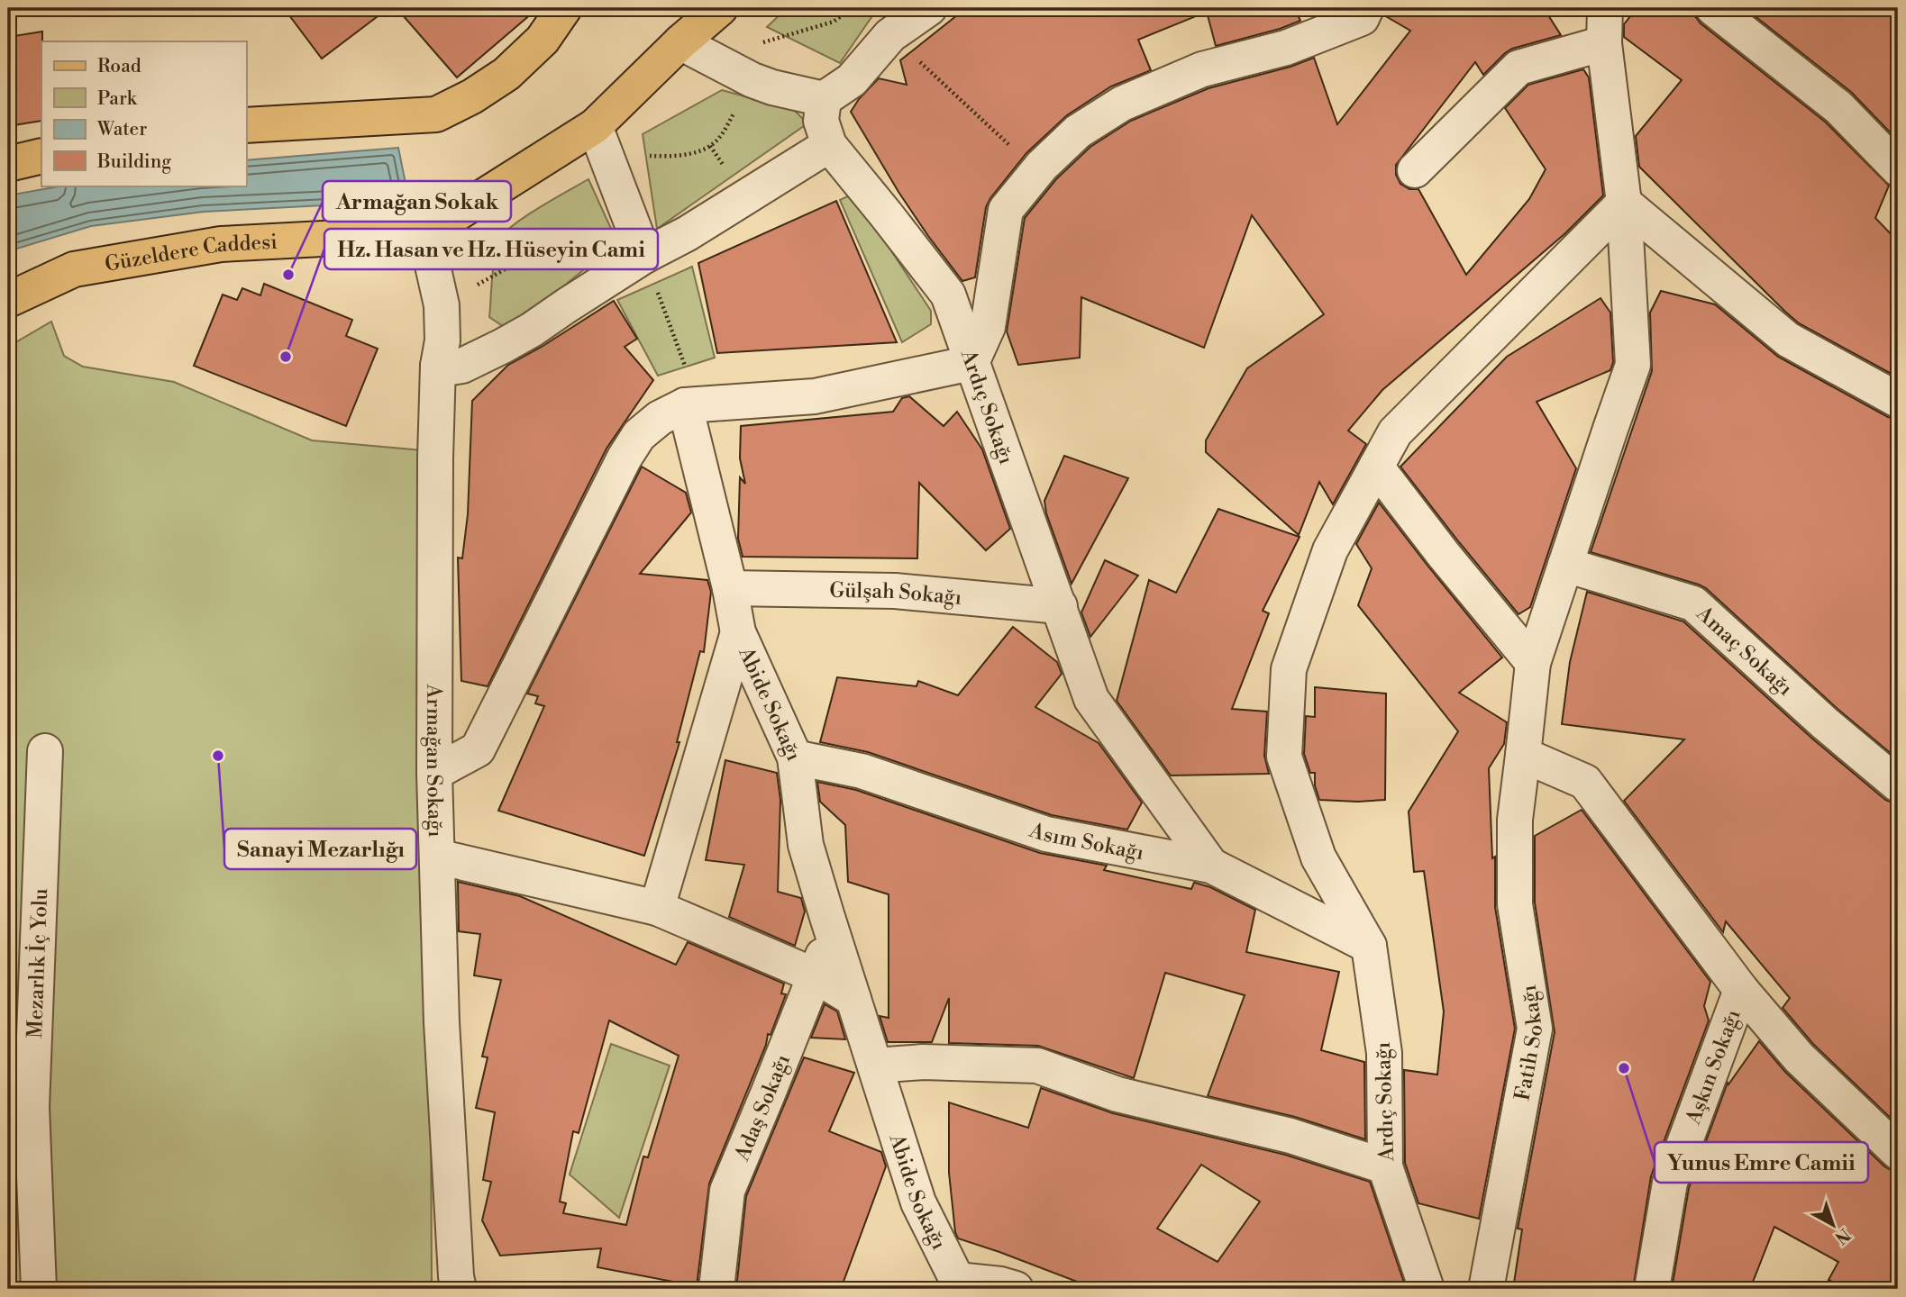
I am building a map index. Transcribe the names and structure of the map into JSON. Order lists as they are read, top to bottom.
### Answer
{
  "streets": {
    "main road": ["Güzeldere Caddesi"],
    "street": [
      "Ardıç Sokağı",
      "Gülşah Sokağı",
      "Amaç Sokağı",
      "Abide Sokağı",
      "Armağan Sokağı",
      "Asım Sokağı",
      "Mezarlık İç Yolu",
      "Fatih Sokağı",
      "Aşkın Sokağı",
      "Adaş Sokağı"
    ]
  },
  "crossings": [
    ["Güzeldere Caddesi", "Armağan Sokağı"],
    ["Ardıç Sokağı", "Gülşah Sokağı"],
    ["Ardıç Sokağı", "Asım Sokağı"],
    ["Gülşah Sokağı", "Abide Sokağı"],
    ["Amaç Sokağı", "Fatih Sokağı"],
    ["Abide Sokağı", "Asım Sokağı"],
    ["Abide Sokağı", "Adaş Sokağı"]
  ],
  "places": [
    "Armağan Sokak",
    "Hz. Hasan ve Hz. Hüseyin Cami",
    "Sanayi Mezarlığı",
    "Yunus Emre Camii"
  ],
  "legend": [
    "Road",
    "Park",
    "Water",
    "Building"
  ],
  "north": "bottom right"
}
